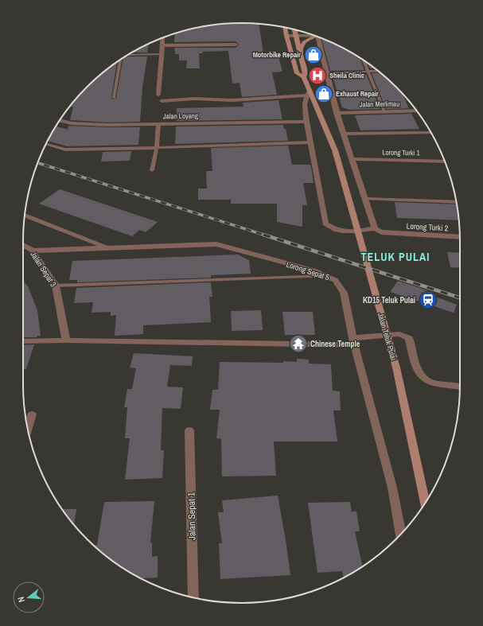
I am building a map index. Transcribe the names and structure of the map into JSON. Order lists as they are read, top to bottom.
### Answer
{
  "streets": {
    "main road": ["Jalan Teluk Pulai"],
    "street": [
      "Jalan Merlimau",
      "Jalan Loyang",
      "Lorong Turki 1",
      "Lorong Turki 2",
      "Jalan Sepat 3",
      "Lorong Sepat 5",
      "Jalan Sepat 1"
    ]
  },
  "crossings": [
    ["Jalan Sepat 3", "Lorong Sepat 5"]
  ],
  "districts": ["TELUK PULAI"],
  "places": {
    "shop": ["Motorbike Repair", "Exhaust Repair"],
    "hospital": ["Sheila Clinic"],
    "station": ["KD15 Teluk Pulai"],
    "temple": ["Chinese Temple"]
  },
  "north": "left"
}
